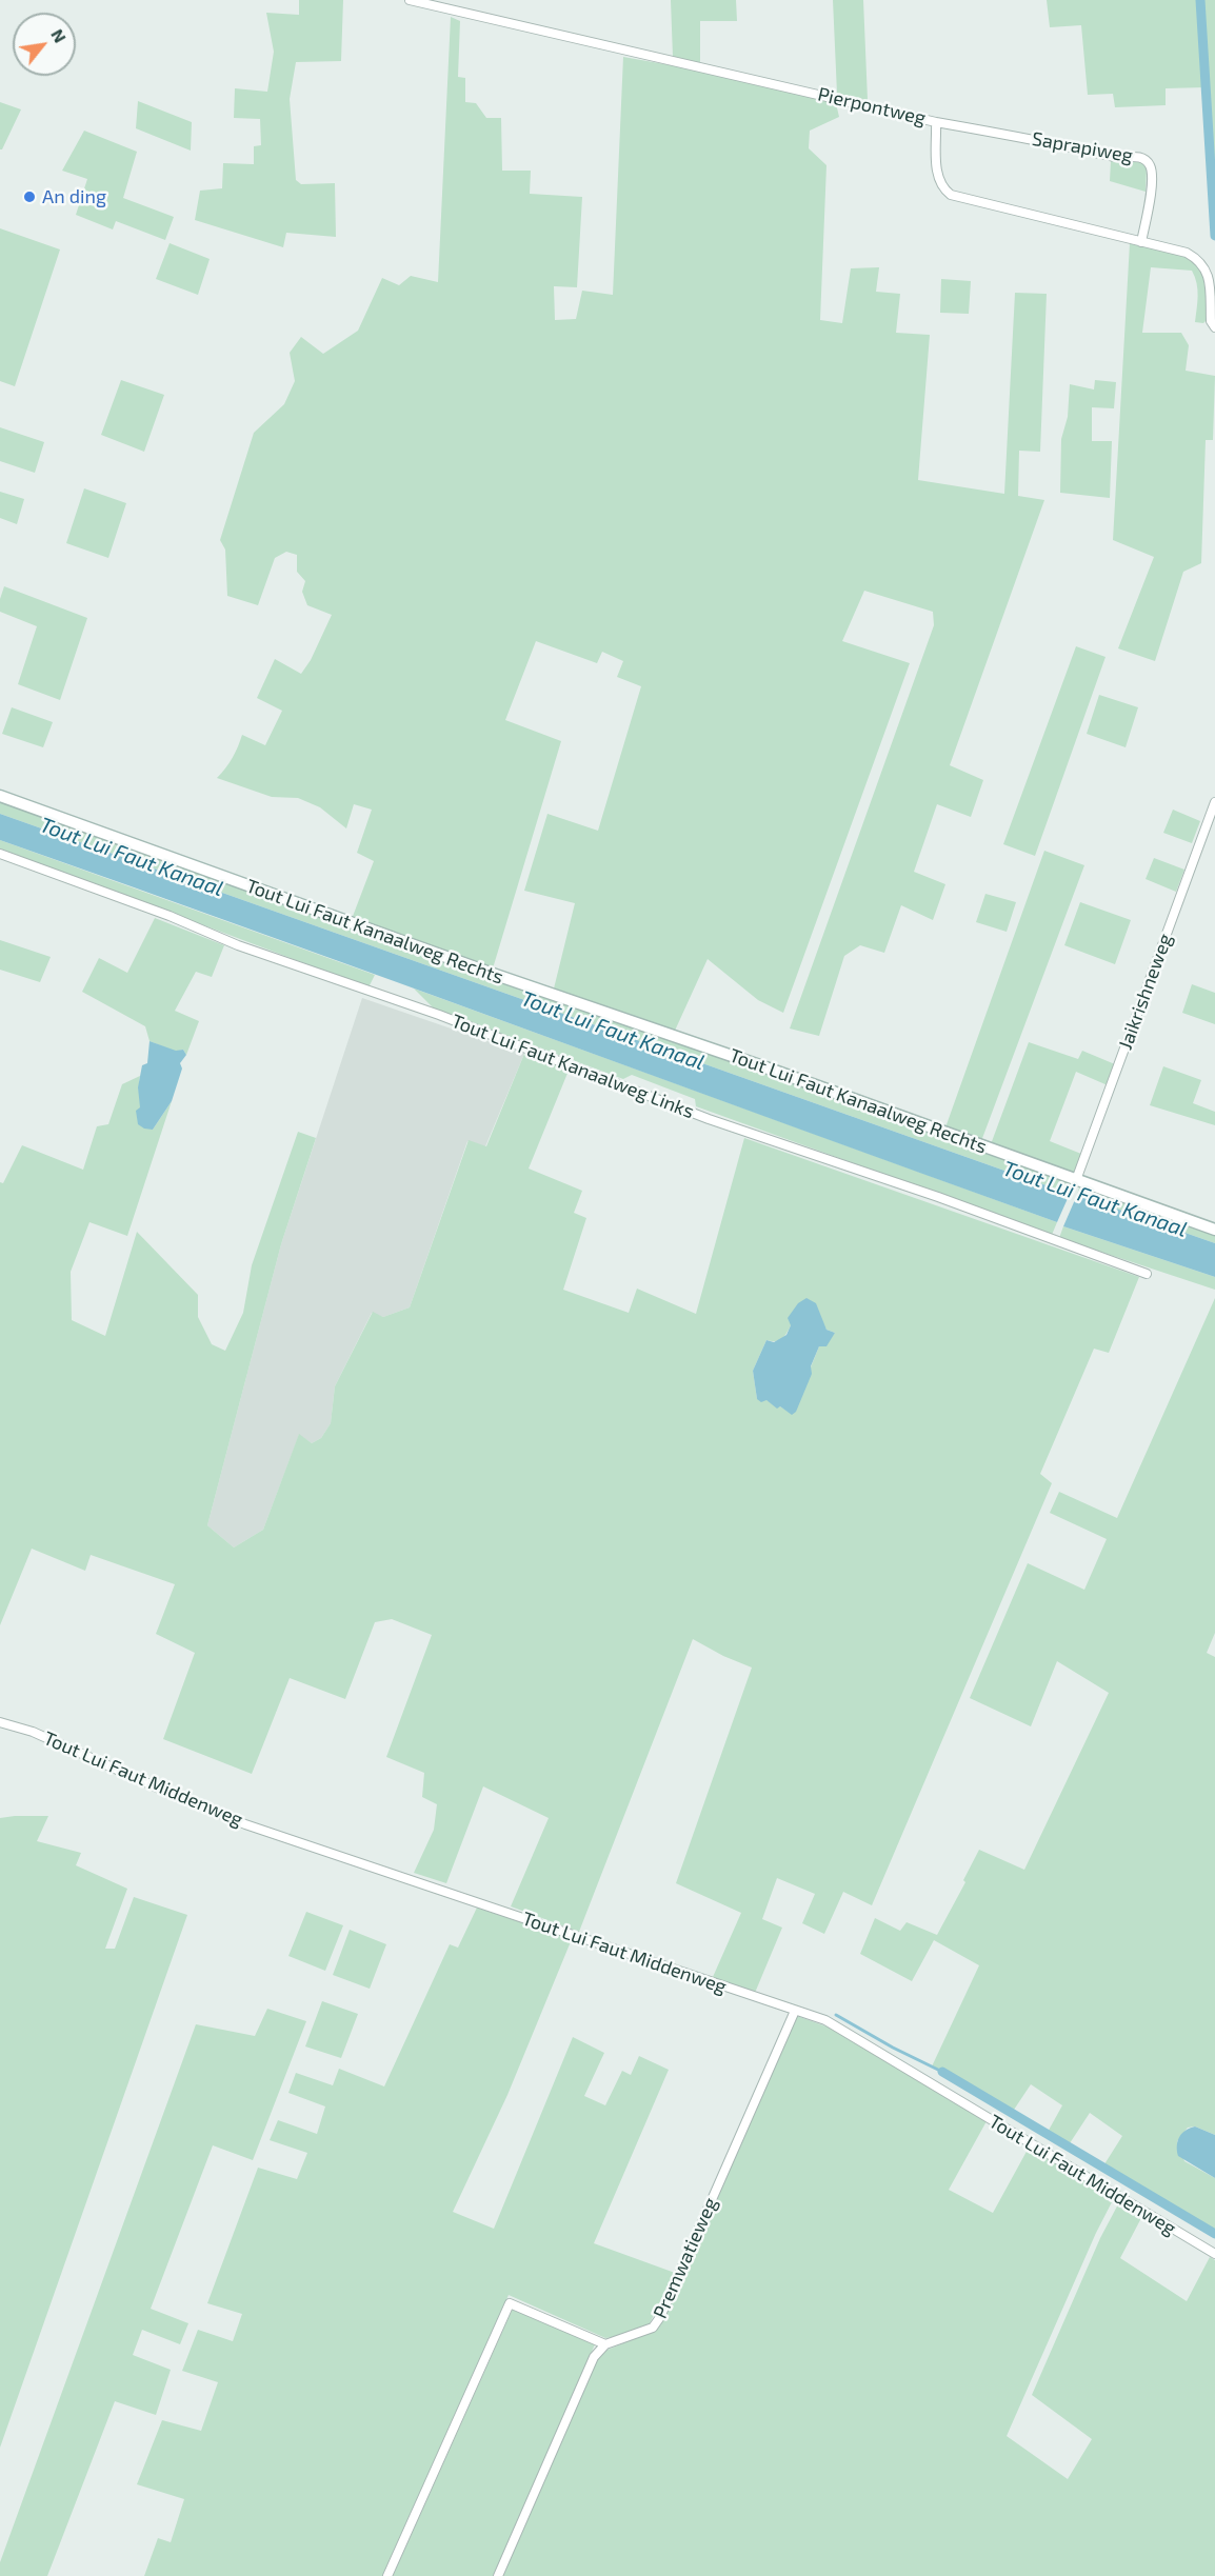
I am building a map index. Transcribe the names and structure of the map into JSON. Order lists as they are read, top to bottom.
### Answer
{
  "streets": {
    "street": [
      "Pierpontweg",
      "Saprapiweg",
      "Tout Lui Faut Kanaalweg Rechts",
      "Jaikrishneweg",
      "Tout Lui Faut Kanaalweg Links",
      "Tout Lui Faut Middenweg",
      "Premwatieweg"
    ]
  },
  "crossings": [
    ["Pierpontweg", "Saprapiweg"],
    ["Tout Lui Faut Kanaalweg Rechts", "Jaikrishneweg"],
    ["Tout Lui Faut Middenweg", "Premwatieweg"]
  ],
  "water": ["Tout Lui Faut Kanaal"],
  "places": ["An ding"],
  "north": "top right"
}
